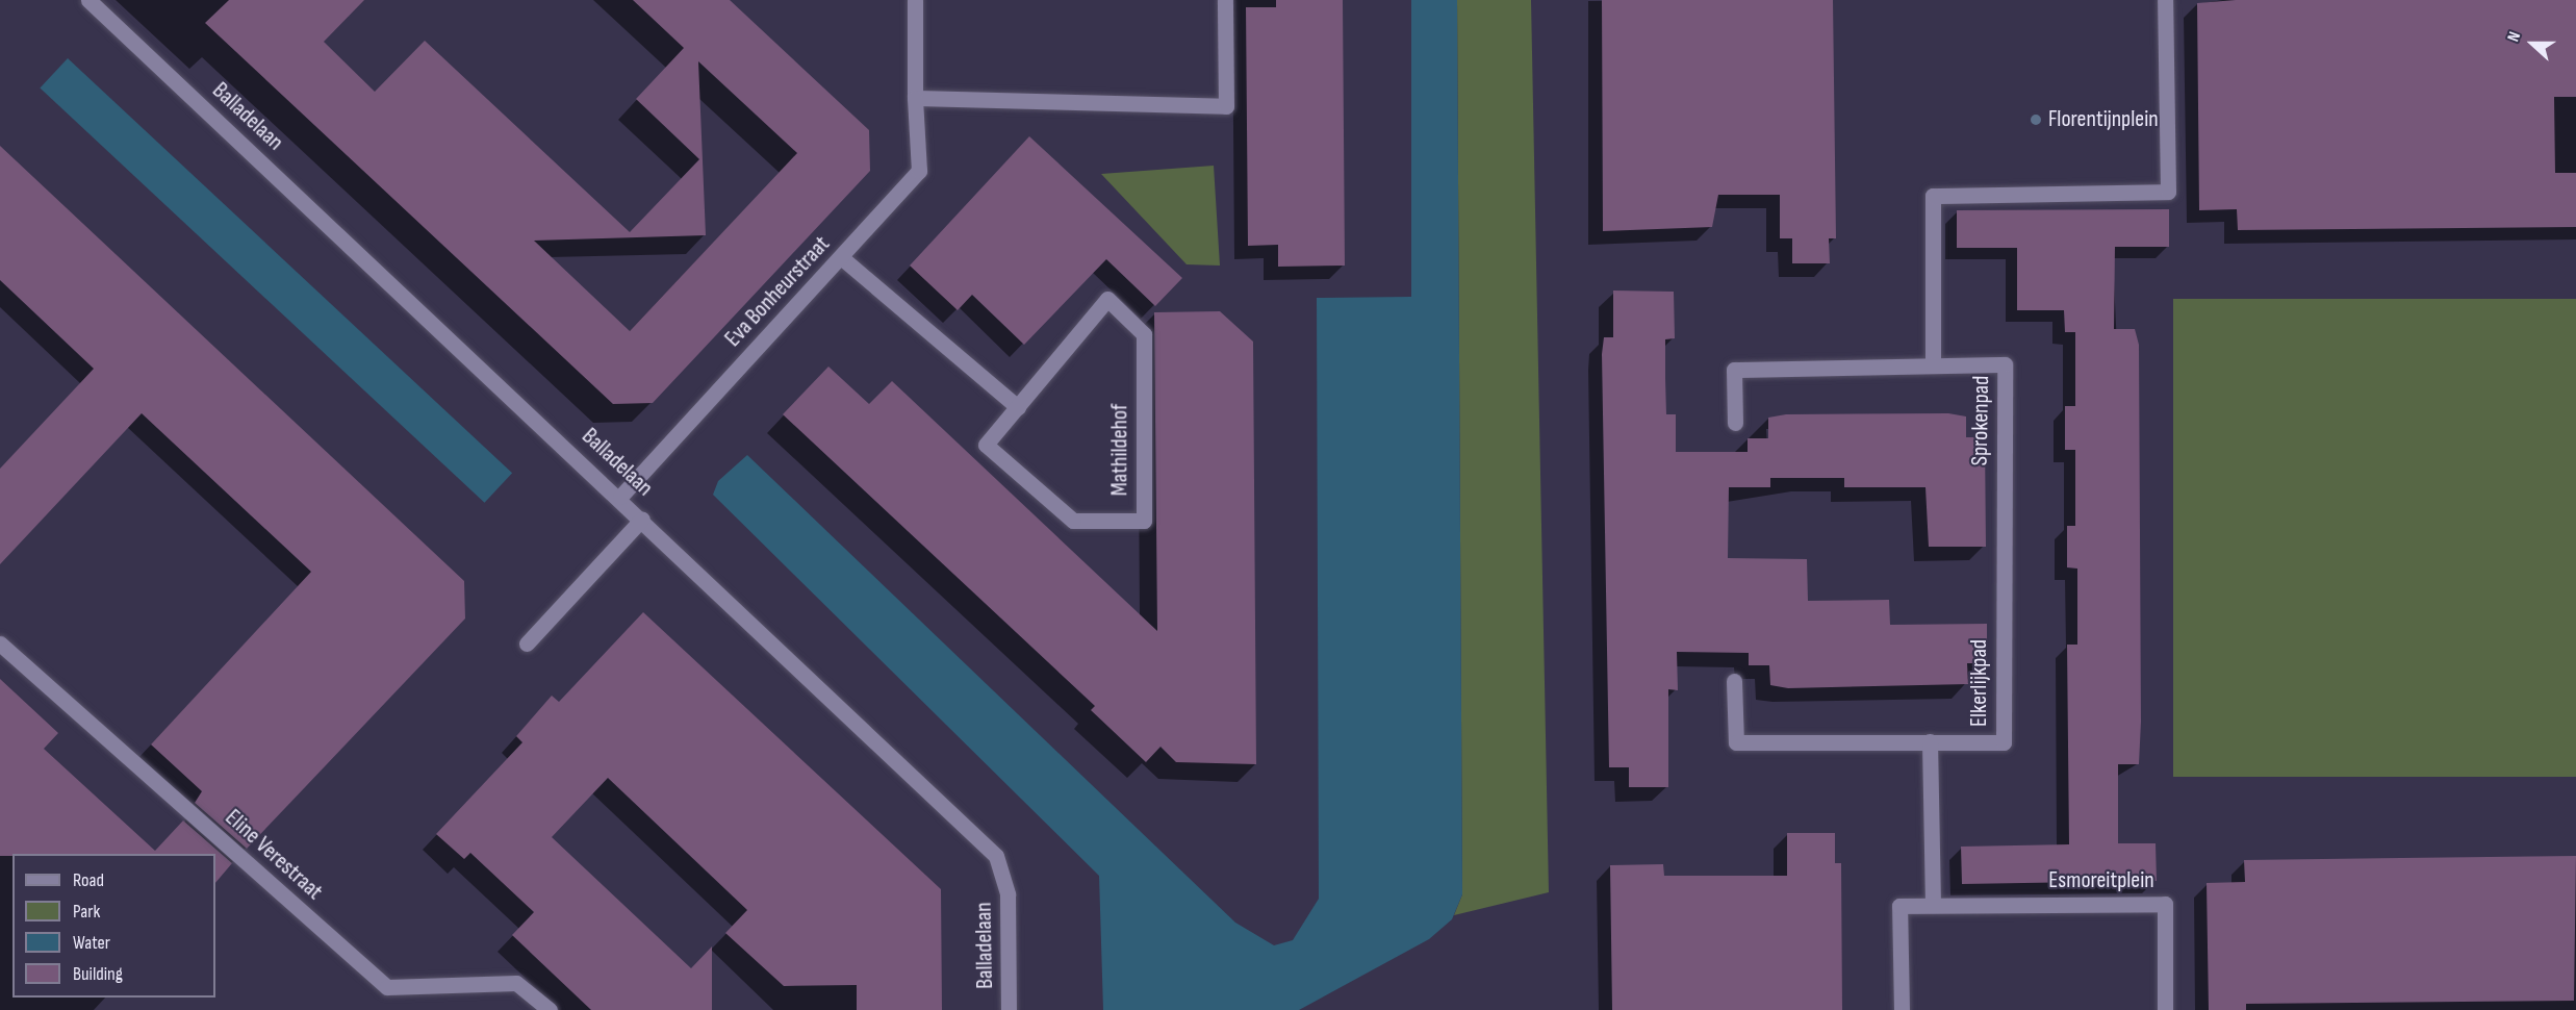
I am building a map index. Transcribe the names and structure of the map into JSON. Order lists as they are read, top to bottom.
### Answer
{
  "streets": {
    "street": [
      "Balladelaan",
      "Eva Bonheurstraat",
      "Sprokenpad",
      "Mathildehof",
      "Elkerlijkpad",
      "Eline Verestraat",
      "Esmoreitplein"
    ]
  },
  "crossings": [
    ["Balladelaan", "Eva Bonheurstraat"],
    ["Sprokenpad", "Elkerlijkpad"]
  ],
  "places": ["Florentijnplein"],
  "legend": [
    "Road",
    "Park",
    "Water",
    "Building"
  ],
  "north": "left"
}
